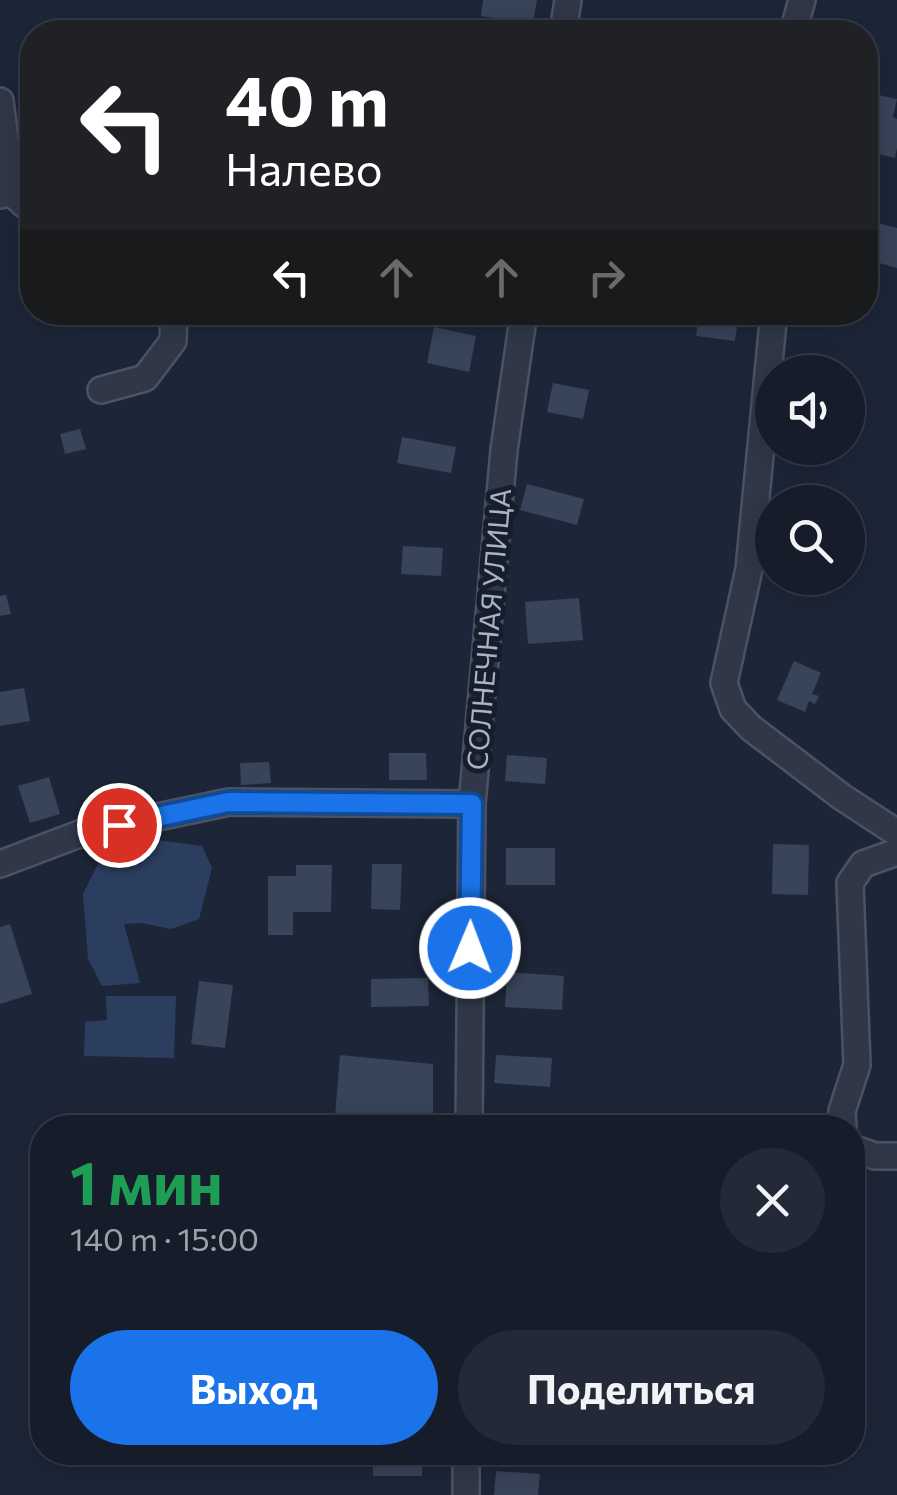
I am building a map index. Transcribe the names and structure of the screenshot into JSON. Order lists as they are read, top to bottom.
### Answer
{
  "streets": {
    "street": ["СОЛНЕЧНАЯ УЛИЦА"]
  },
  "page": {
    "turn": ["40 m", "Налево"],
    "heading": ["1 мин", "140 m · 15:00"],
    "buttons": ["Выход", "Поделиться"]
  }
}
